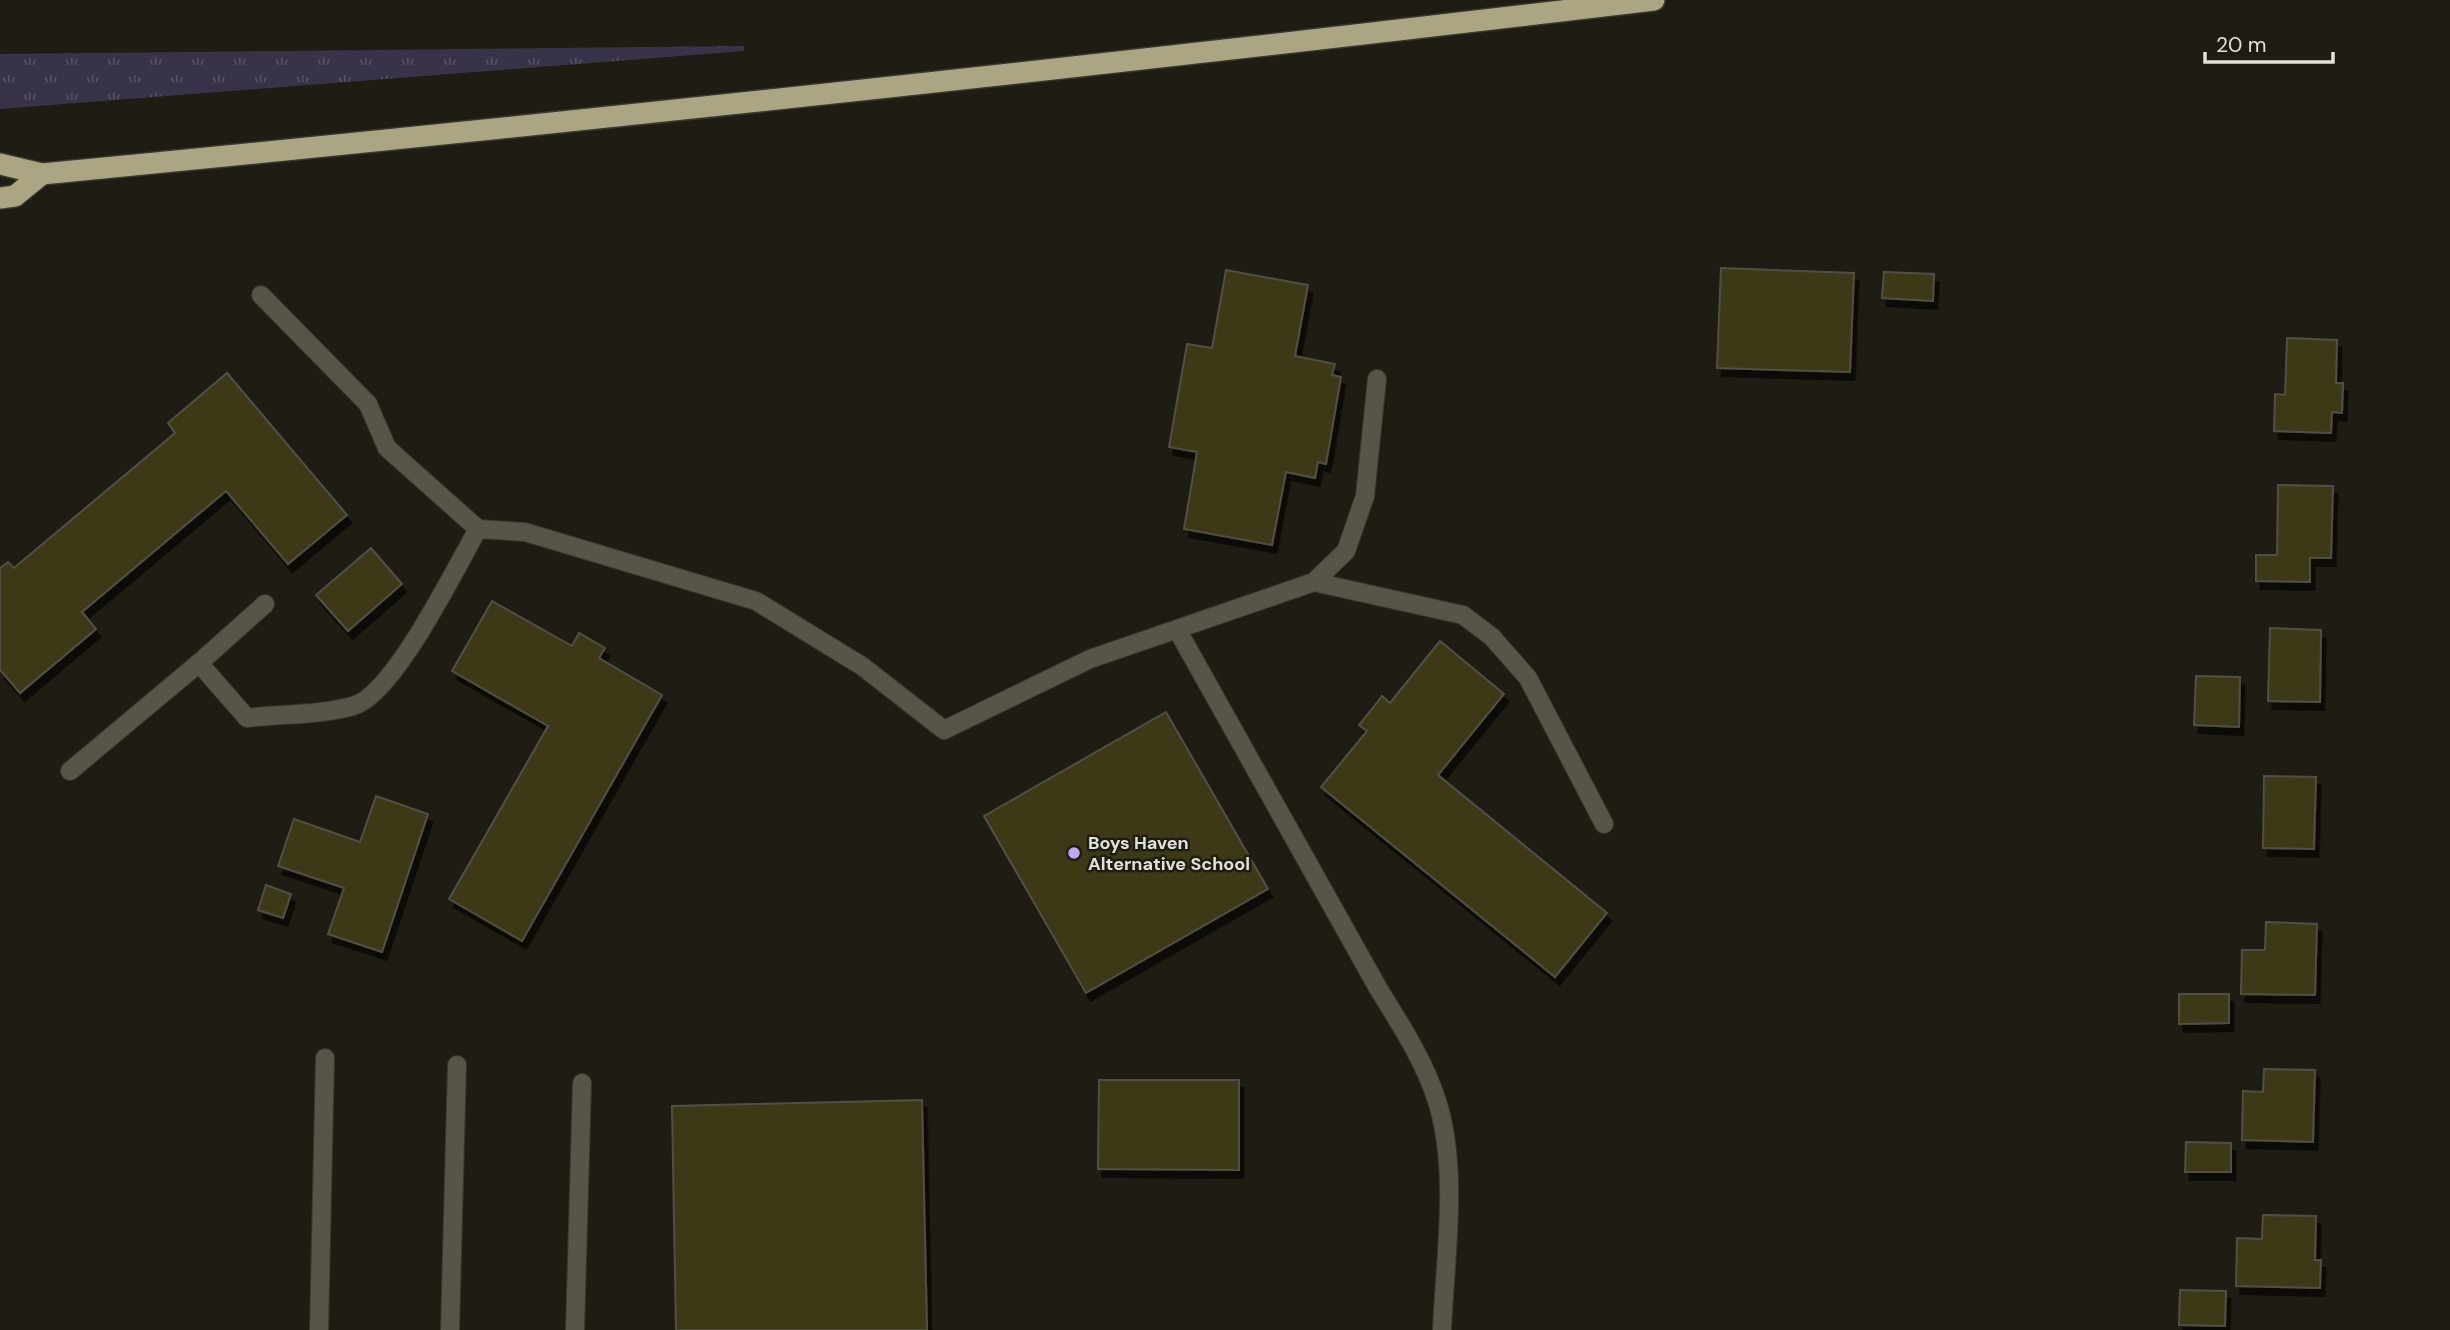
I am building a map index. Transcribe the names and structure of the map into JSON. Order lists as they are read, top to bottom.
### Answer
{
  "places": ["Boys Haven Alternative School"],
  "scale_bar": "20 m"
}
